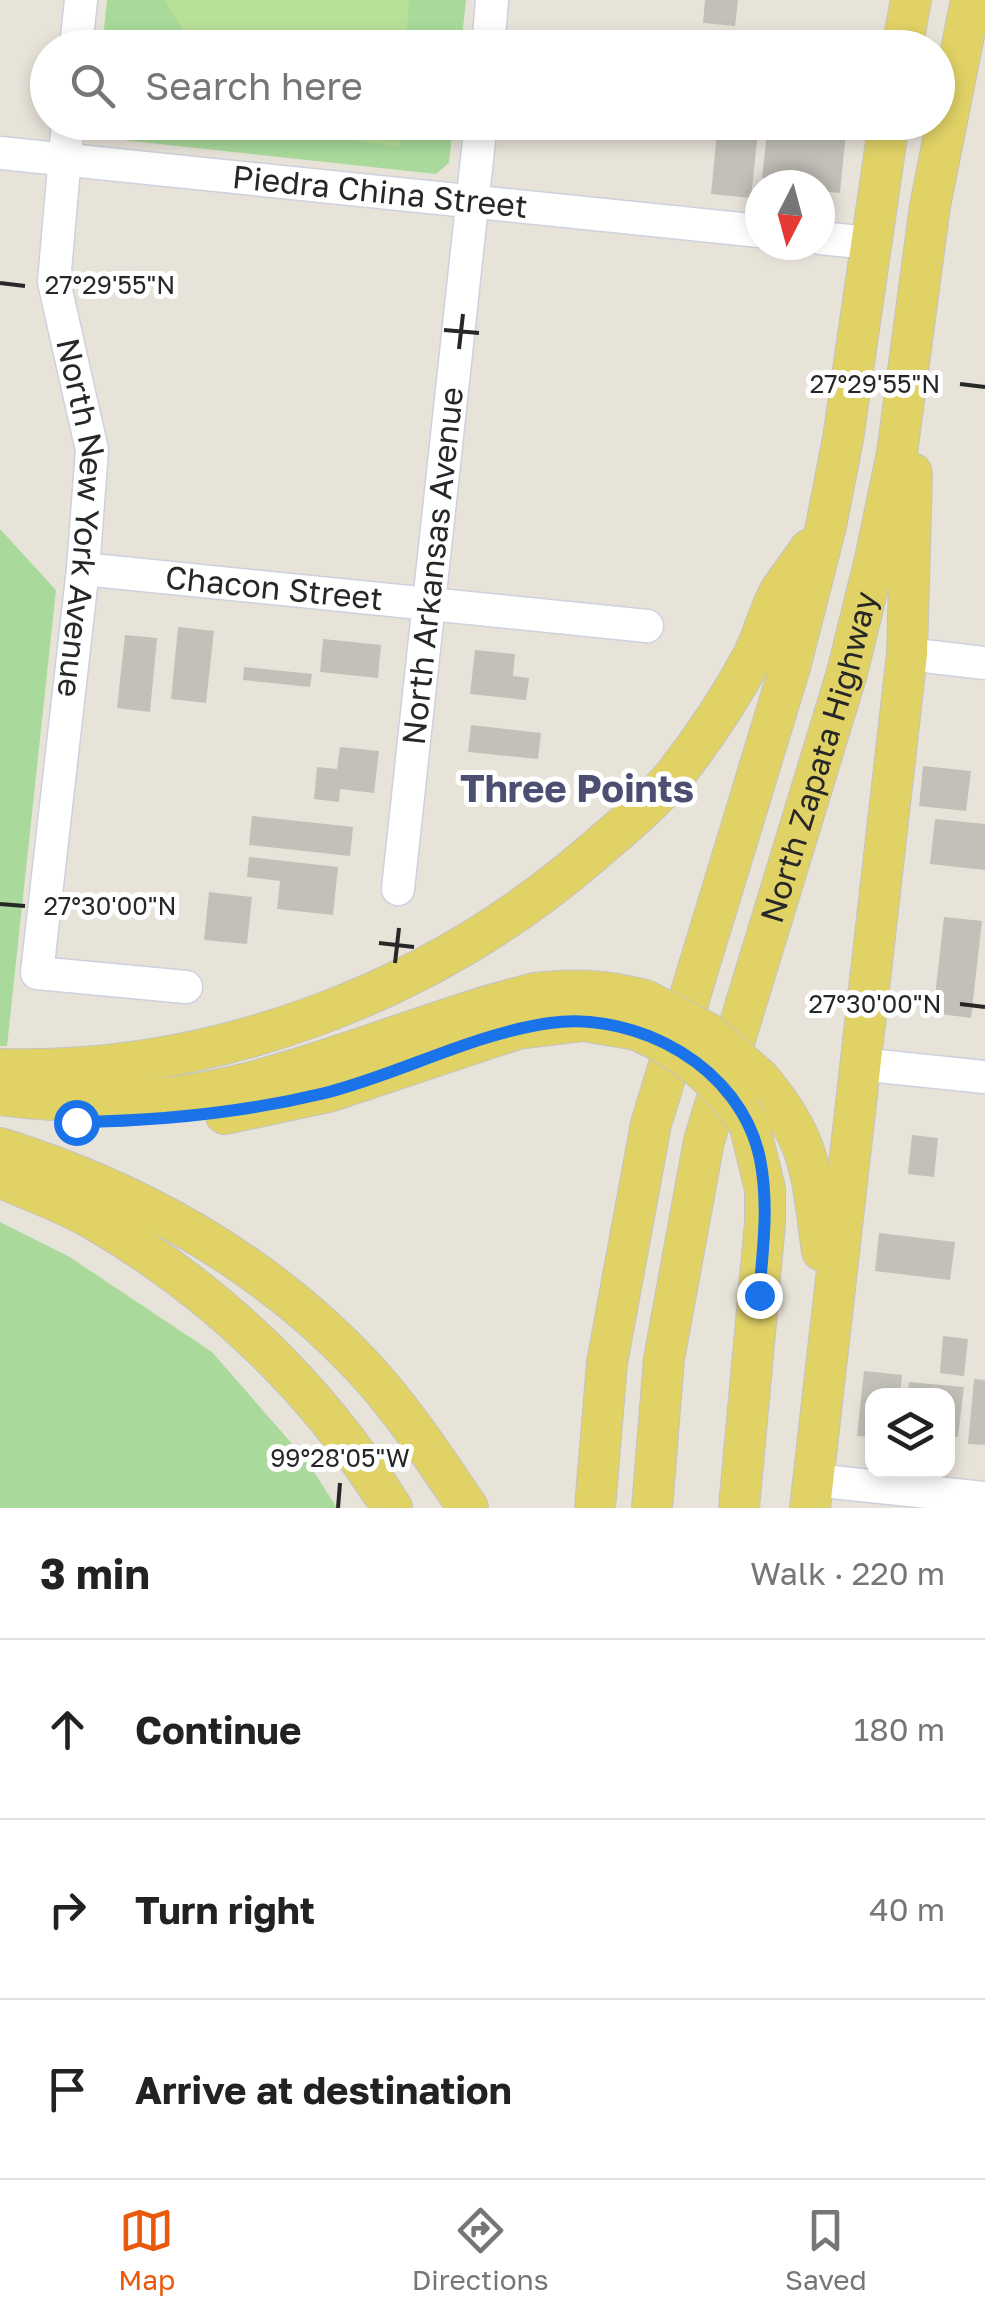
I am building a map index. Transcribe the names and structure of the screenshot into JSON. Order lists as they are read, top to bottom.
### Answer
{
  "streets": {
    "main road": ["North Zapata Highway"],
    "street": [
      "Piedra China Street",
      "North New York Avenue",
      "North Arkansas Avenue",
      "Chacon Street"
    ]
  },
  "crossings": [
    ["Piedra China Street", "North New York Avenue"],
    ["Piedra China Street", "North Arkansas Avenue"],
    ["North New York Avenue", "Chacon Street"],
    ["North Arkansas Avenue", "Chacon Street"]
  ],
  "districts": ["Three Points"],
  "north": "bottom",
  "page": {
    "search": "Search here",
    "heading": ["3 min", "Walk · 220 m"],
    "list": [
      ["Continue", "180 m"],
      ["Turn right", "40 m"],
      "Arrive at destination"
    ],
    "nav": ["Map", "Directions", "Saved"]
  },
  "coordinates": ["27°29'55\"N", "27°30'00\"N", "99°28'05\"W"]
}
